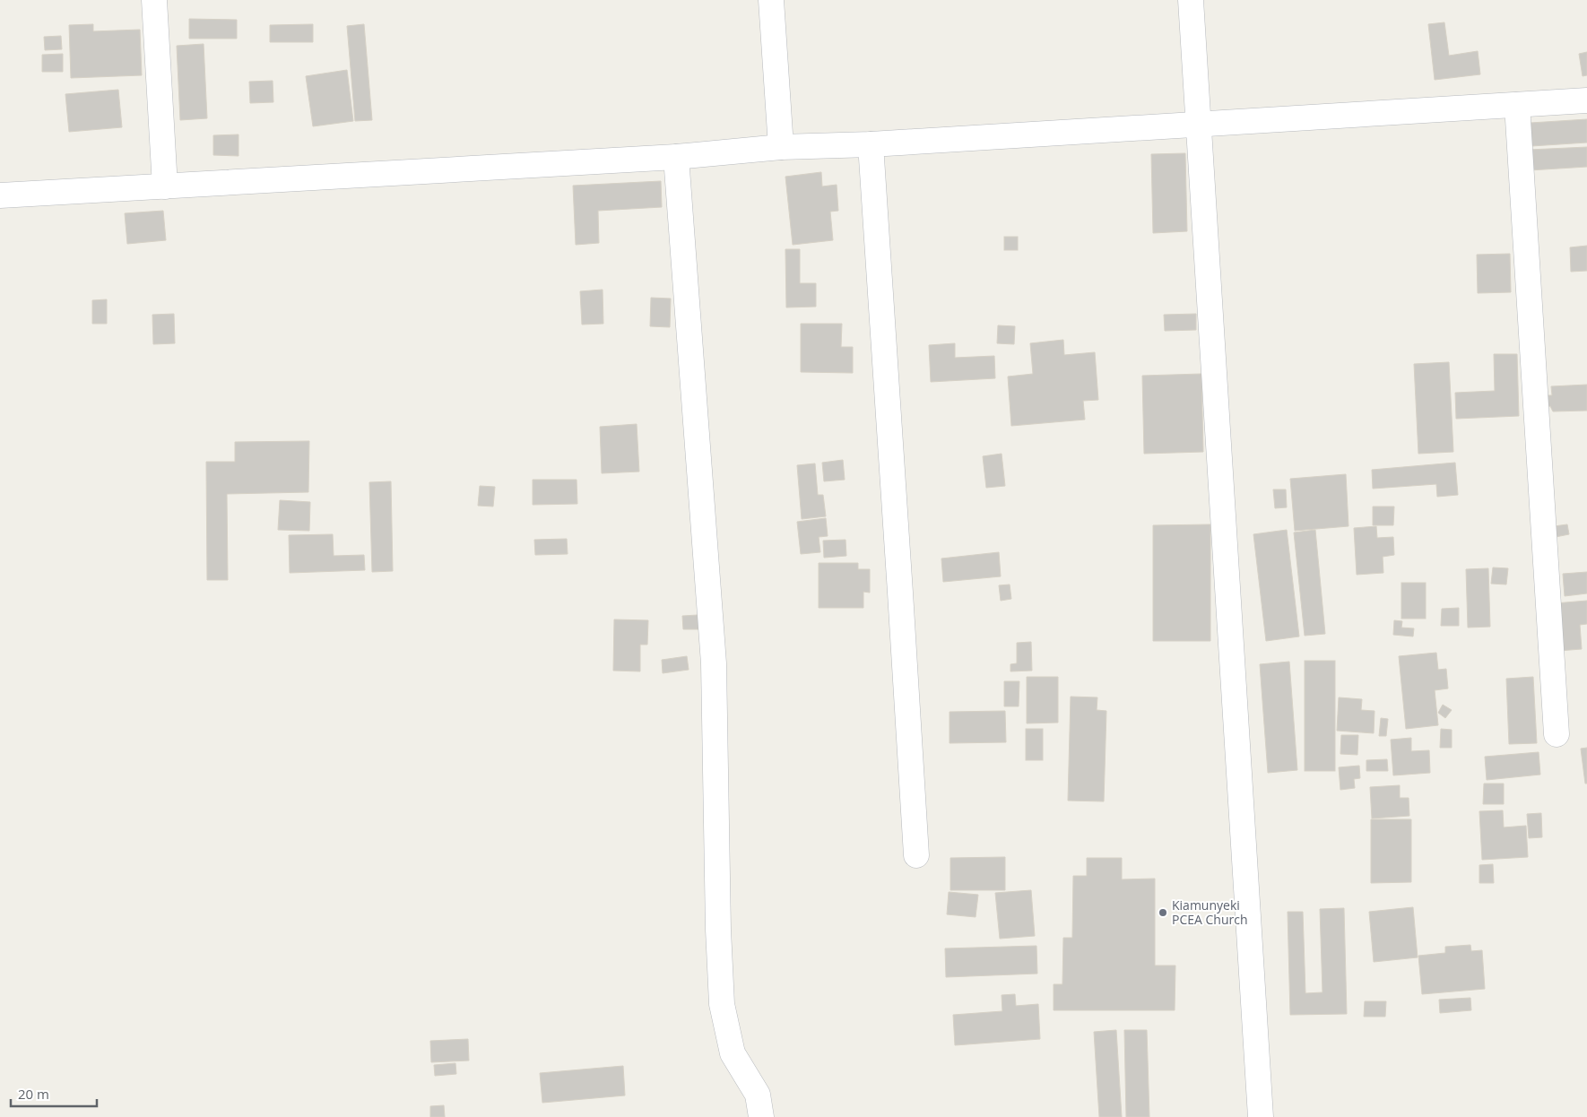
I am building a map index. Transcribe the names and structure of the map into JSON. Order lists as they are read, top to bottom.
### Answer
{
  "places": ["Kiamunyeki PCEA Church"],
  "scale_bar": "20 m"
}
